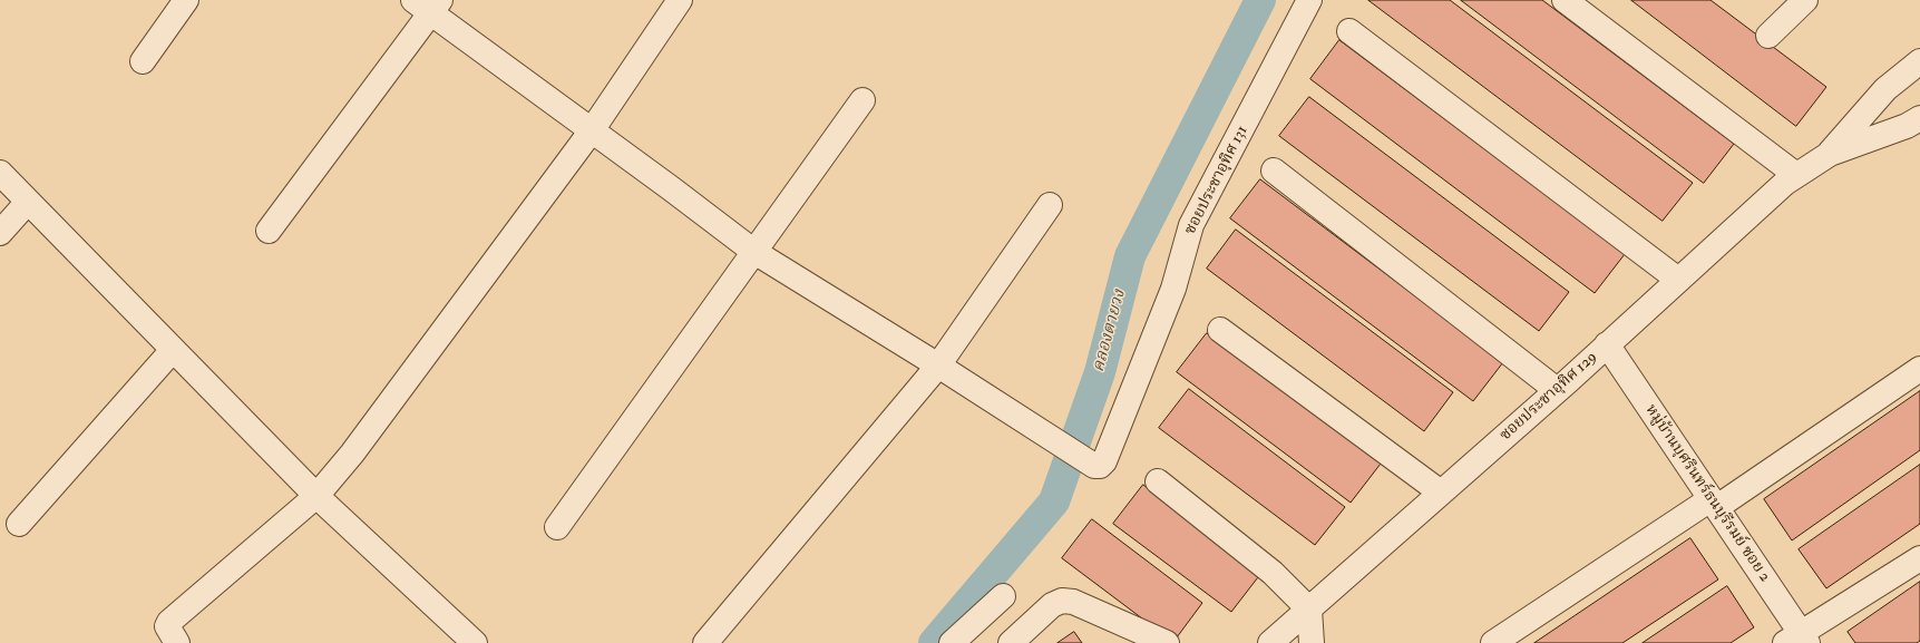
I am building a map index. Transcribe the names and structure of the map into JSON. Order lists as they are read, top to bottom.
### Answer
{
  "streets": {
    "street": ["ซอยประชาอุทิศ 131", "ซอยประชาอุทิศ 129", "หมู่บ้านบุศรินทร์ธนบุรีรมย์ ซอย 2"]
  },
  "crossings": [
    ["ซอยประชาอุทิศ 129", "หมู่บ้านบุศรินทร์ธนบุรีรมย์ ซอย 2"]
  ],
  "water": ["คลองตายวง"]
}
